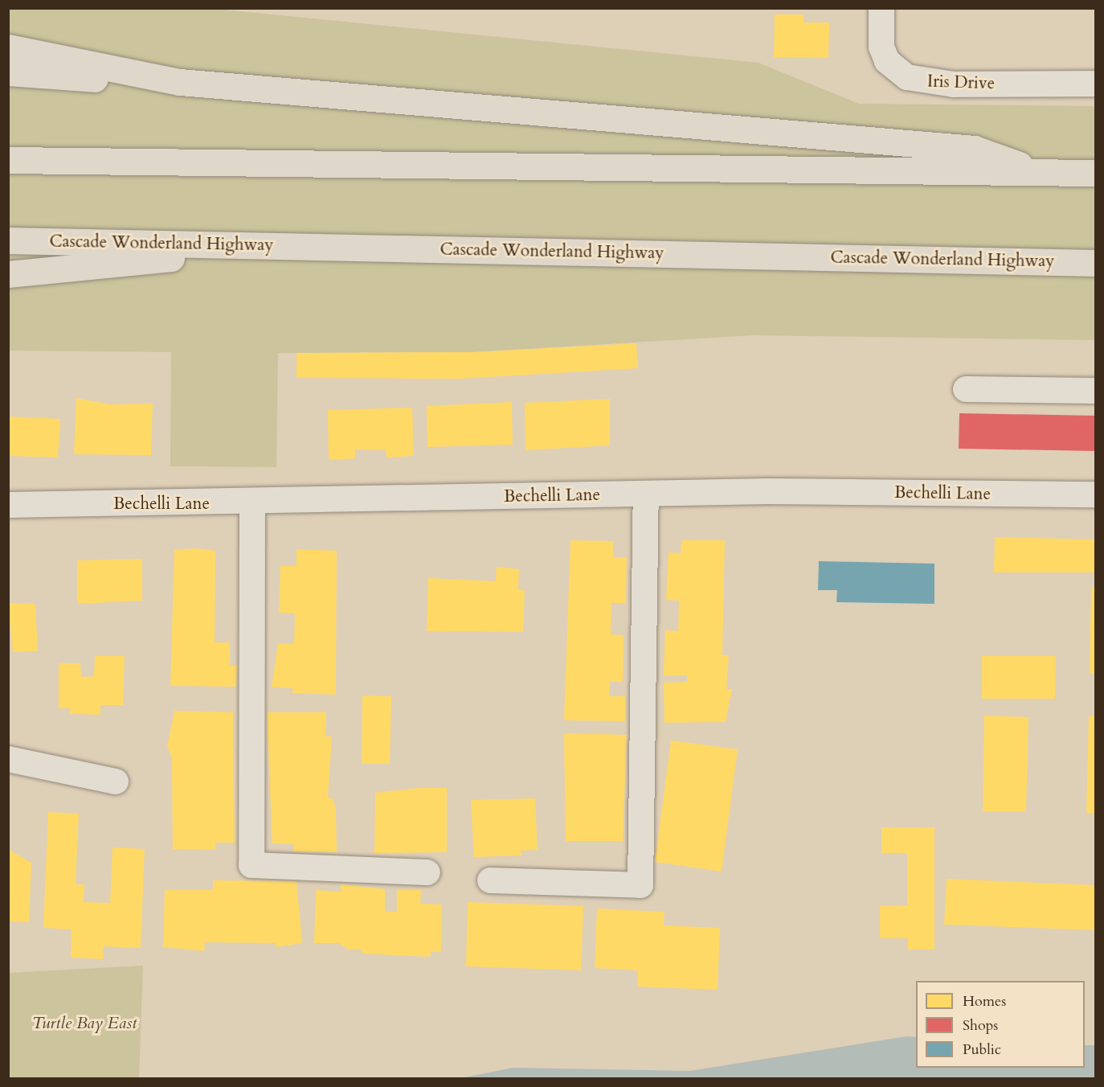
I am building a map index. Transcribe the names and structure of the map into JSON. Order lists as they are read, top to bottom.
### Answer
{
  "streets": {
    "highway": ["Cascade Wonderland Highway"],
    "street": ["Iris Drive", "Bechelli Lane"]
  },
  "parks": ["Turtle Bay East"],
  "legend": ["Homes", "Shops", "Public"]
}
